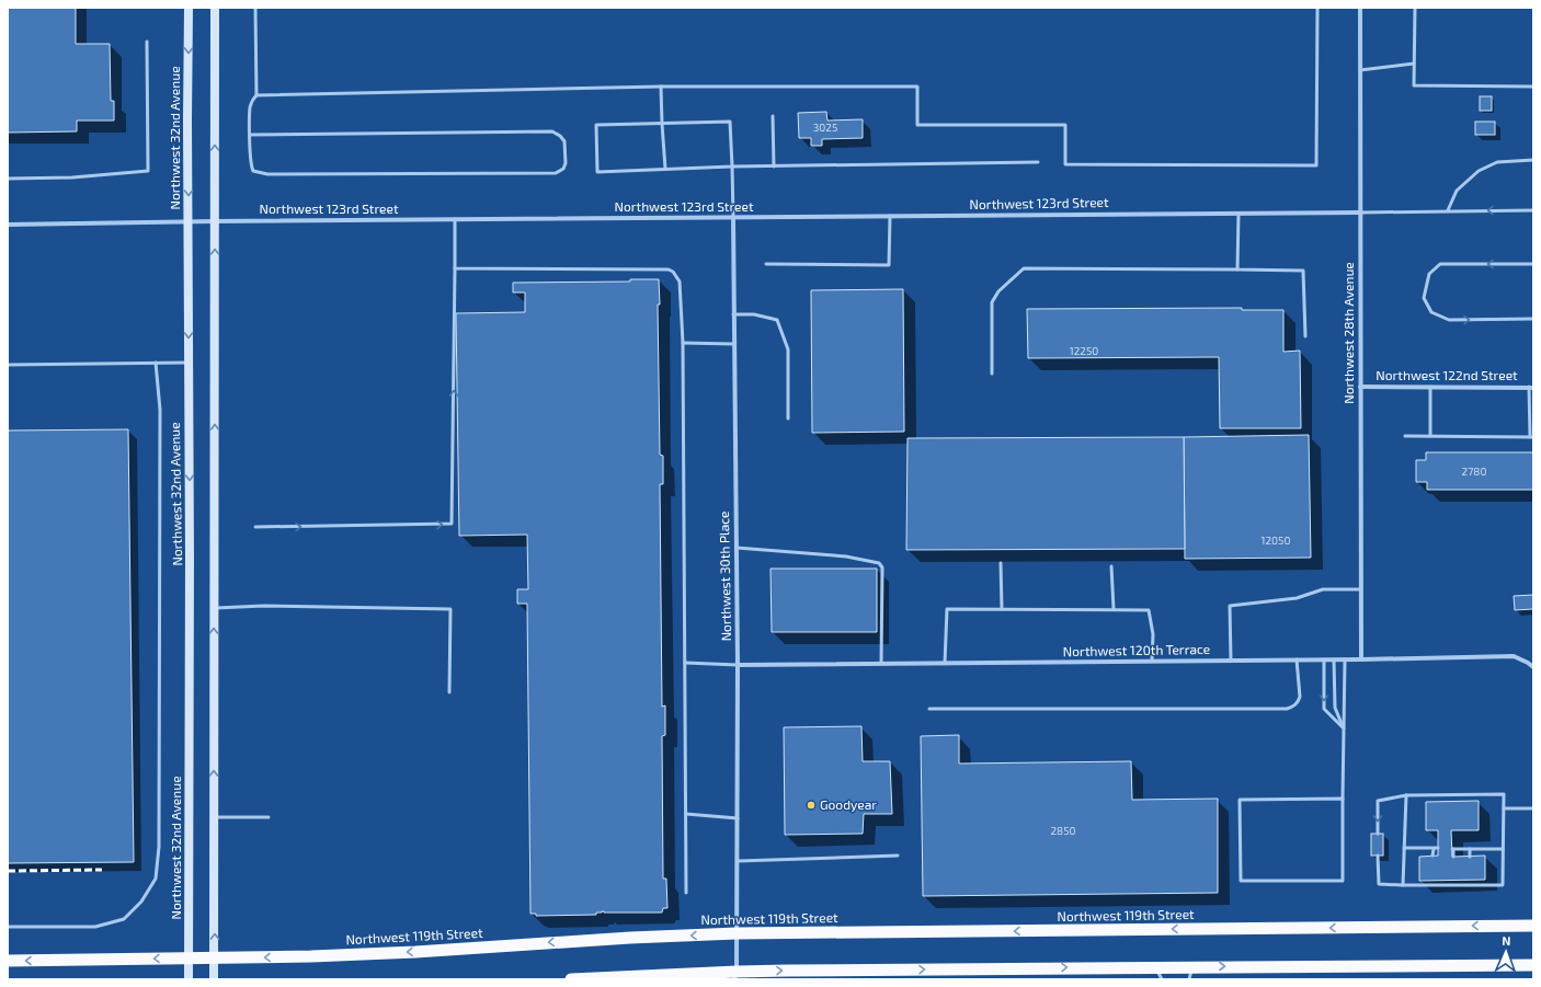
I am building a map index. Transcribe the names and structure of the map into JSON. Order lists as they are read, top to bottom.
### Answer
{
  "streets": {
    "highway": ["Northwest 119th Street"],
    "main road": ["Northwest 32nd Avenue"],
    "street": [
      "Northwest 123rd Street",
      "Northwest 28th Avenue",
      "Northwest 122nd Street",
      "Northwest 30th Place",
      "Northwest 120th Terrace"
    ]
  },
  "crossings": [
    ["Northwest 32nd Avenue", "Northwest 123rd Street"],
    ["Northwest 32nd Avenue", "Northwest 119th Street"],
    ["Northwest 123rd Street", "Northwest 28th Avenue"],
    ["Northwest 123rd Street", "Northwest 30th Place"],
    ["Northwest 28th Avenue", "Northwest 122nd Street"],
    ["Northwest 28th Avenue", "Northwest 120th Terrace"],
    ["Northwest 30th Place", "Northwest 120th Terrace"],
    ["Northwest 30th Place", "Northwest 119th Street"]
  ],
  "places": ["Goodyear"],
  "house_numbers": [
    "3025",
    "12250",
    "2780",
    "12050",
    "2850"
  ],
  "north": "top"
}
